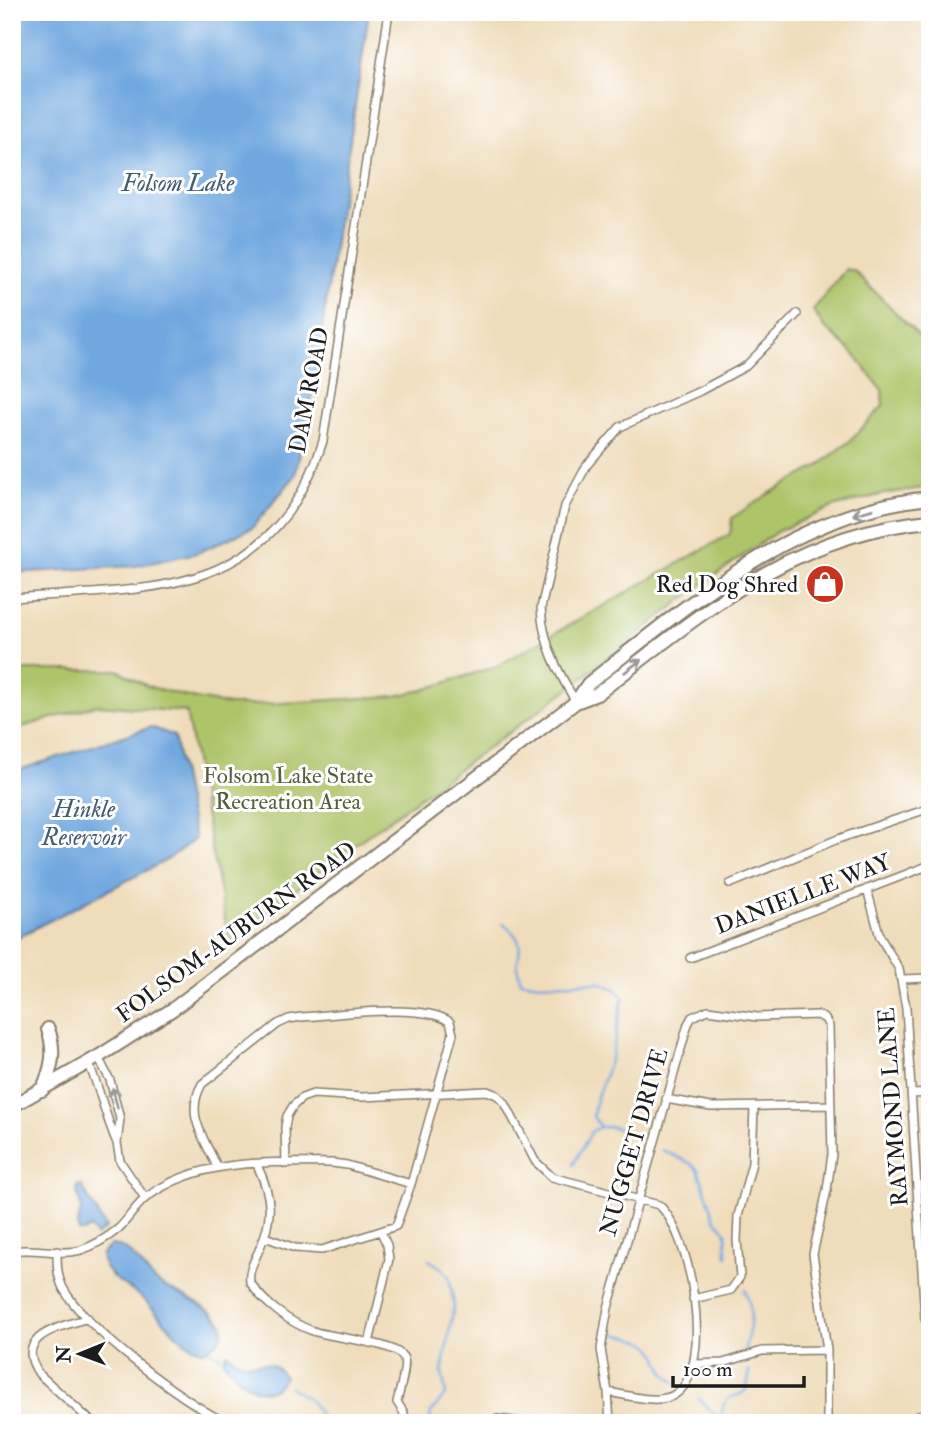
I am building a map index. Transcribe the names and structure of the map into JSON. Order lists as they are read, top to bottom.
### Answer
{
  "streets": {
    "main road": ["FOLSOM-AUBURN ROAD"],
    "street": [
      "DAM ROAD",
      "DANIELLE WAY",
      "RAYMOND LANE",
      "NUGGET DRIVE"
    ]
  },
  "crossings": [
    ["DANIELLE WAY", "RAYMOND LANE"]
  ],
  "water": ["Folsom Lake", "Hinkle Reservoir"],
  "parks": ["Folsom Lake State Recreation Area"],
  "places": {
    "shop": ["Red Dog Shred"]
  },
  "scale_bar": "100 m",
  "north": "left"
}
